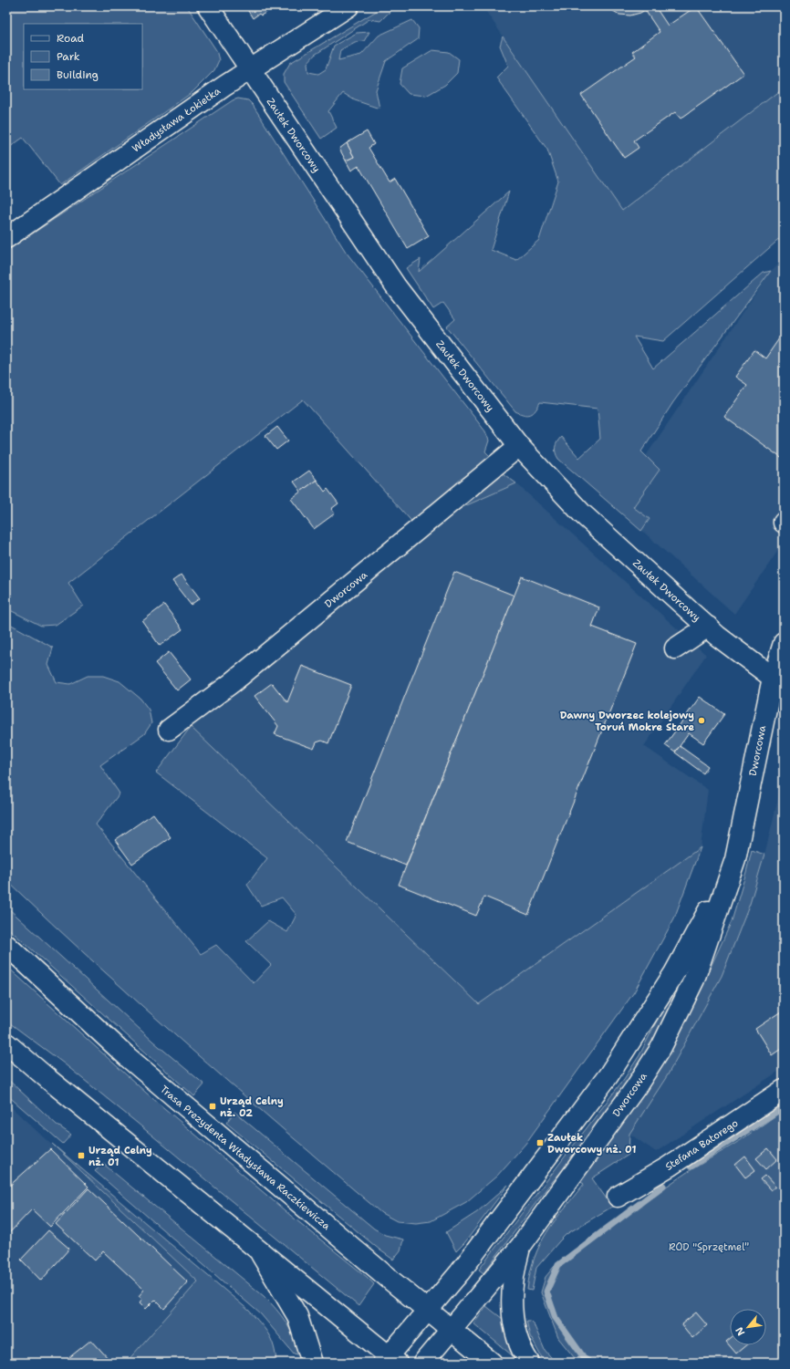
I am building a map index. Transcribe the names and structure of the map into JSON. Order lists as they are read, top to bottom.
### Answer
{
  "streets": {
    "street": [
      "Władysława Łokietka",
      "Zaułek Dworcowy",
      "Dworcowa",
      "Stefana Batorego",
      "Trasa Prezydenta Władysława Raczkiewicza"
    ]
  },
  "crossings": [
    ["Władysława Łokietka", "Zaułek Dworcowy"],
    ["Zaułek Dworcowy", "Dworcowa"],
    ["Dworcowa", "Trasa Prezydenta Władysława Raczkiewicza"]
  ],
  "parks": ["ROD \"Sprzętmel\""],
  "places": {
    "other": ["Dawny Dworzec kolejowy Toruń Mokre Stare"],
    "transit": ["Urząd Celny nż. 02", "Zaułek Dworcowy nż. 01", "Urząd Celny nż. 01"]
  },
  "legend": ["Road", "Park", "Building"],
  "north": "bottom left"
}
